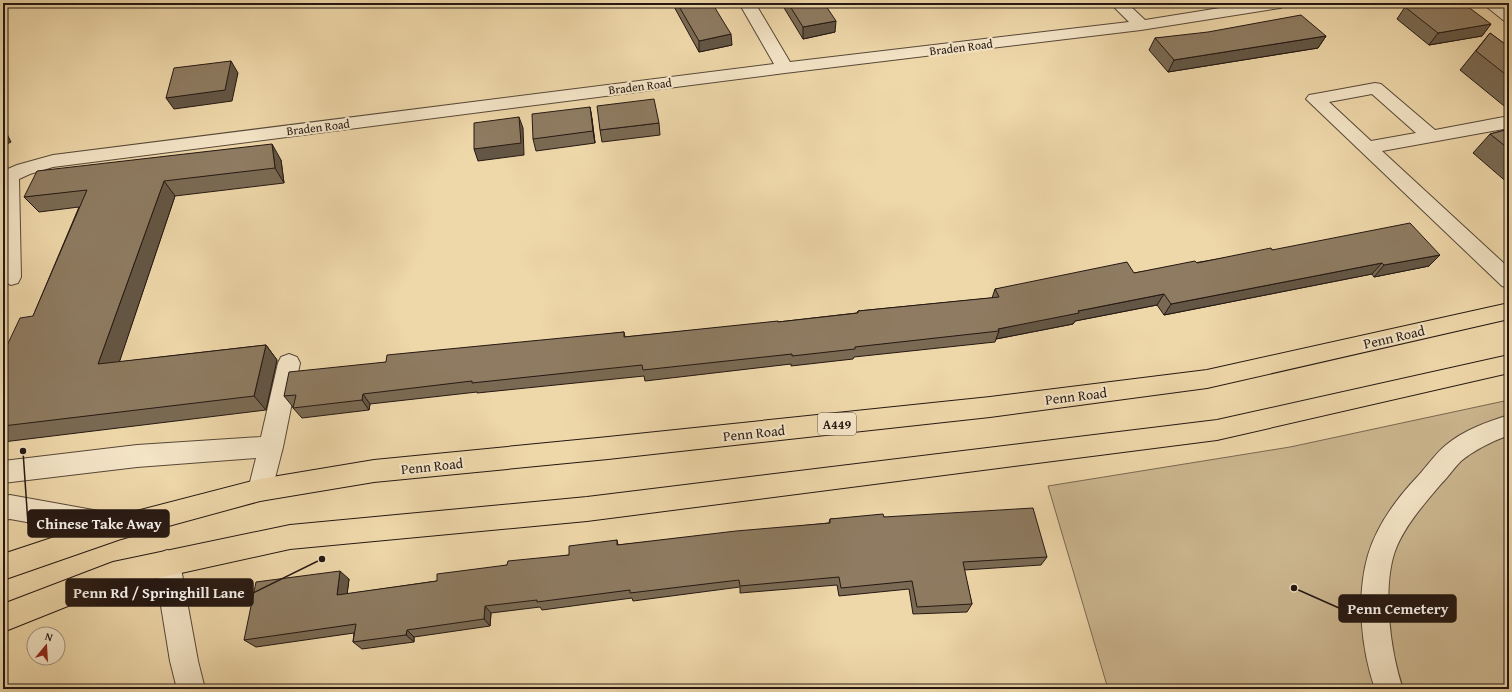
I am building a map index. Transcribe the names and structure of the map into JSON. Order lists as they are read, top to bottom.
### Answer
{
  "streets": {
    "highway": ["Penn Road", "A449"],
    "street": ["Braden Road"]
  },
  "places": ["Chinese Take Away", "Penn Rd / Springhill Lane", "Penn Cemetery"],
  "north": "top"
}
